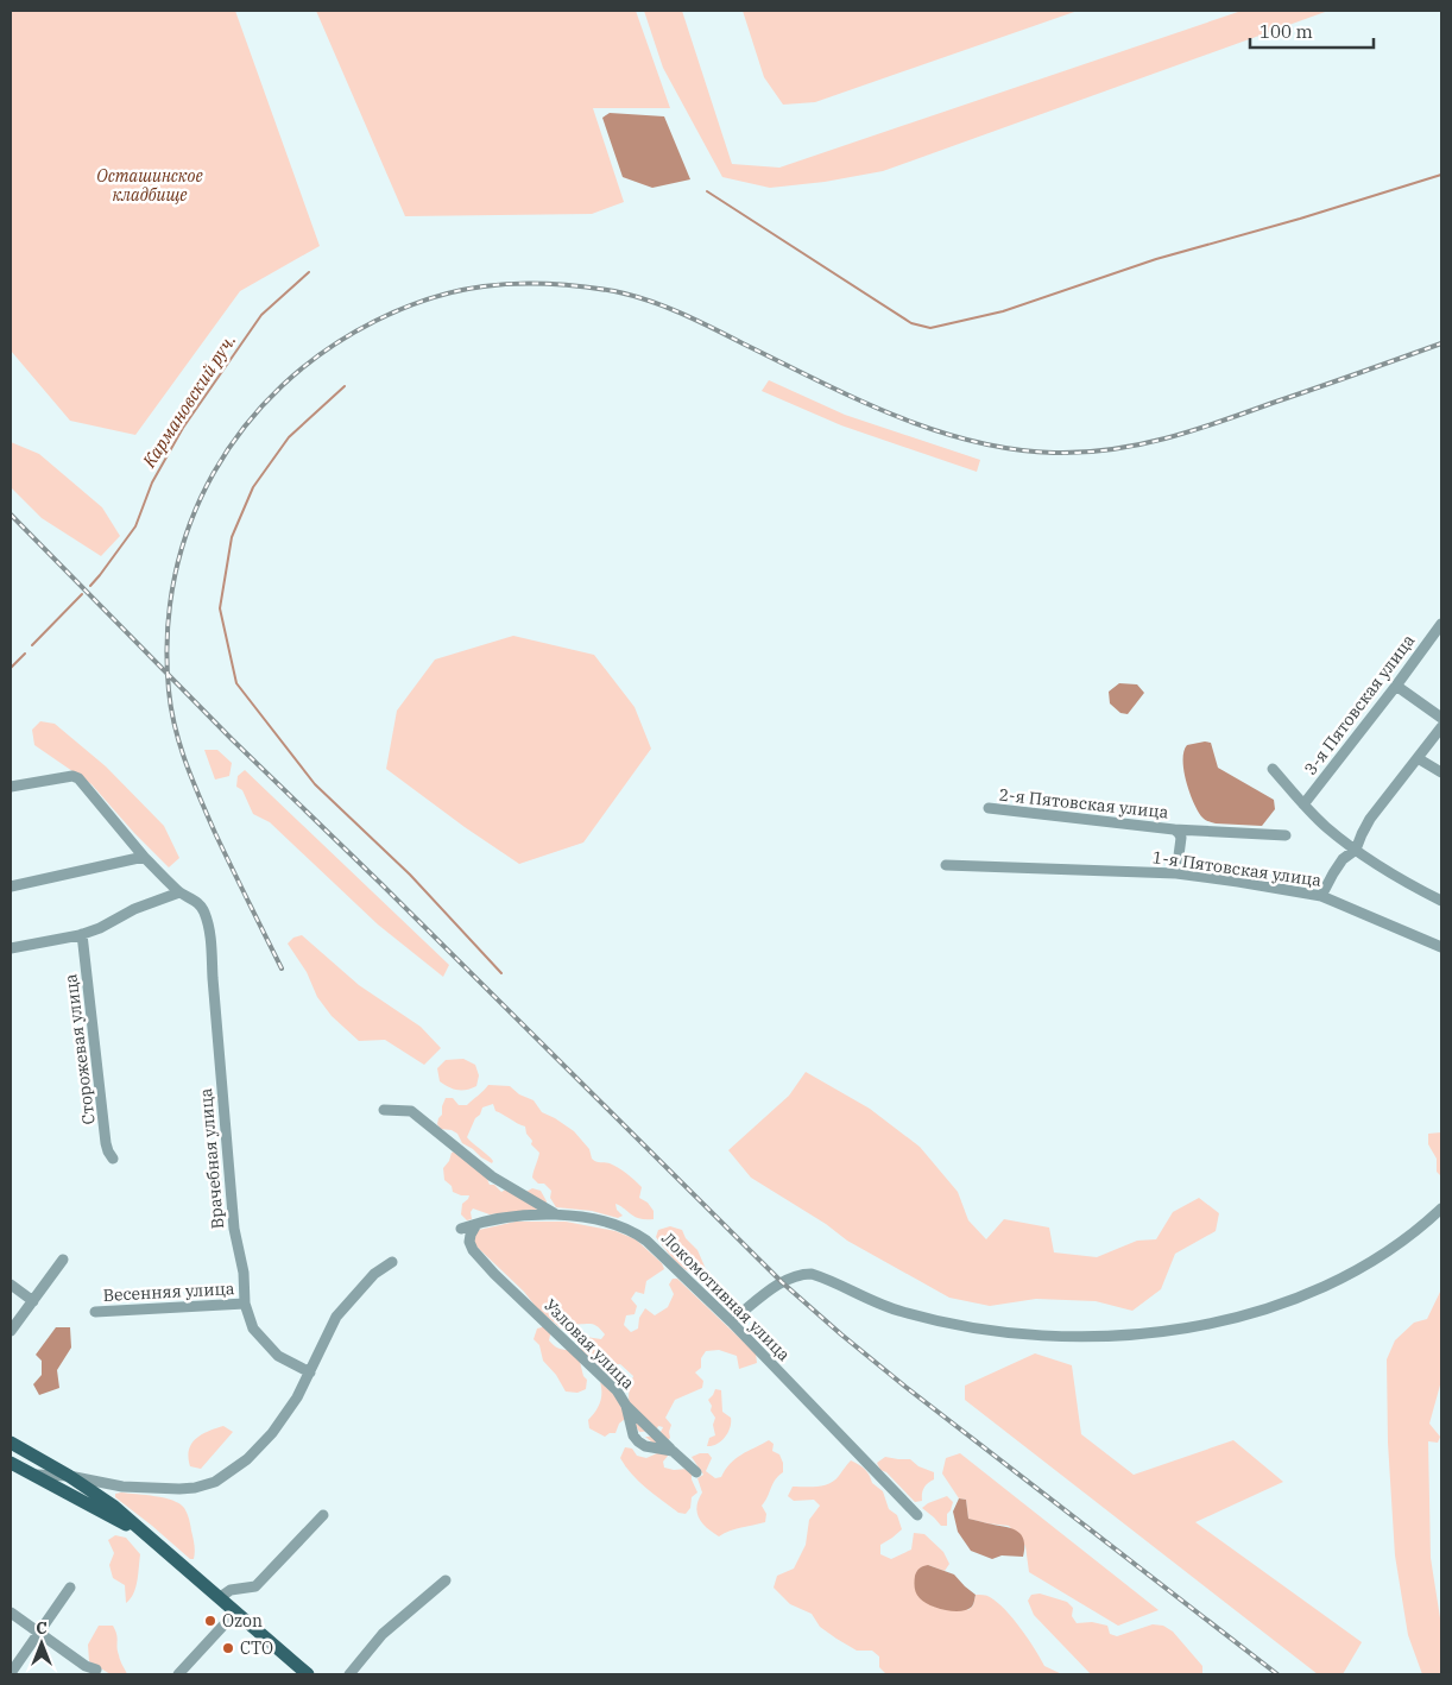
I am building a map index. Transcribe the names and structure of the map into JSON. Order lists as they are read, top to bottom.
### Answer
{
  "streets": {
    "street": [
      "3-я Пятовская улица",
      "2-я Пятовская улица",
      "1-я Пятовская улица",
      "Сторожевая улица",
      "Врачебная улица",
      "Весенняя улица",
      "Локомотивная улица",
      "Узловая улица"
    ]
  },
  "crossings": [
    ["2-я Пятовская улица", "1-я Пятовская улица"],
    ["Врачебная улица", "Весенняя улица"],
    ["Локомотивная улица", "Узловая улица"]
  ],
  "water": ["Кармановский руч."],
  "parks": ["Осташинское кладбище"],
  "places": ["Ozon", "СТО"],
  "scale_bar": "100 m",
  "north": "top"
}
